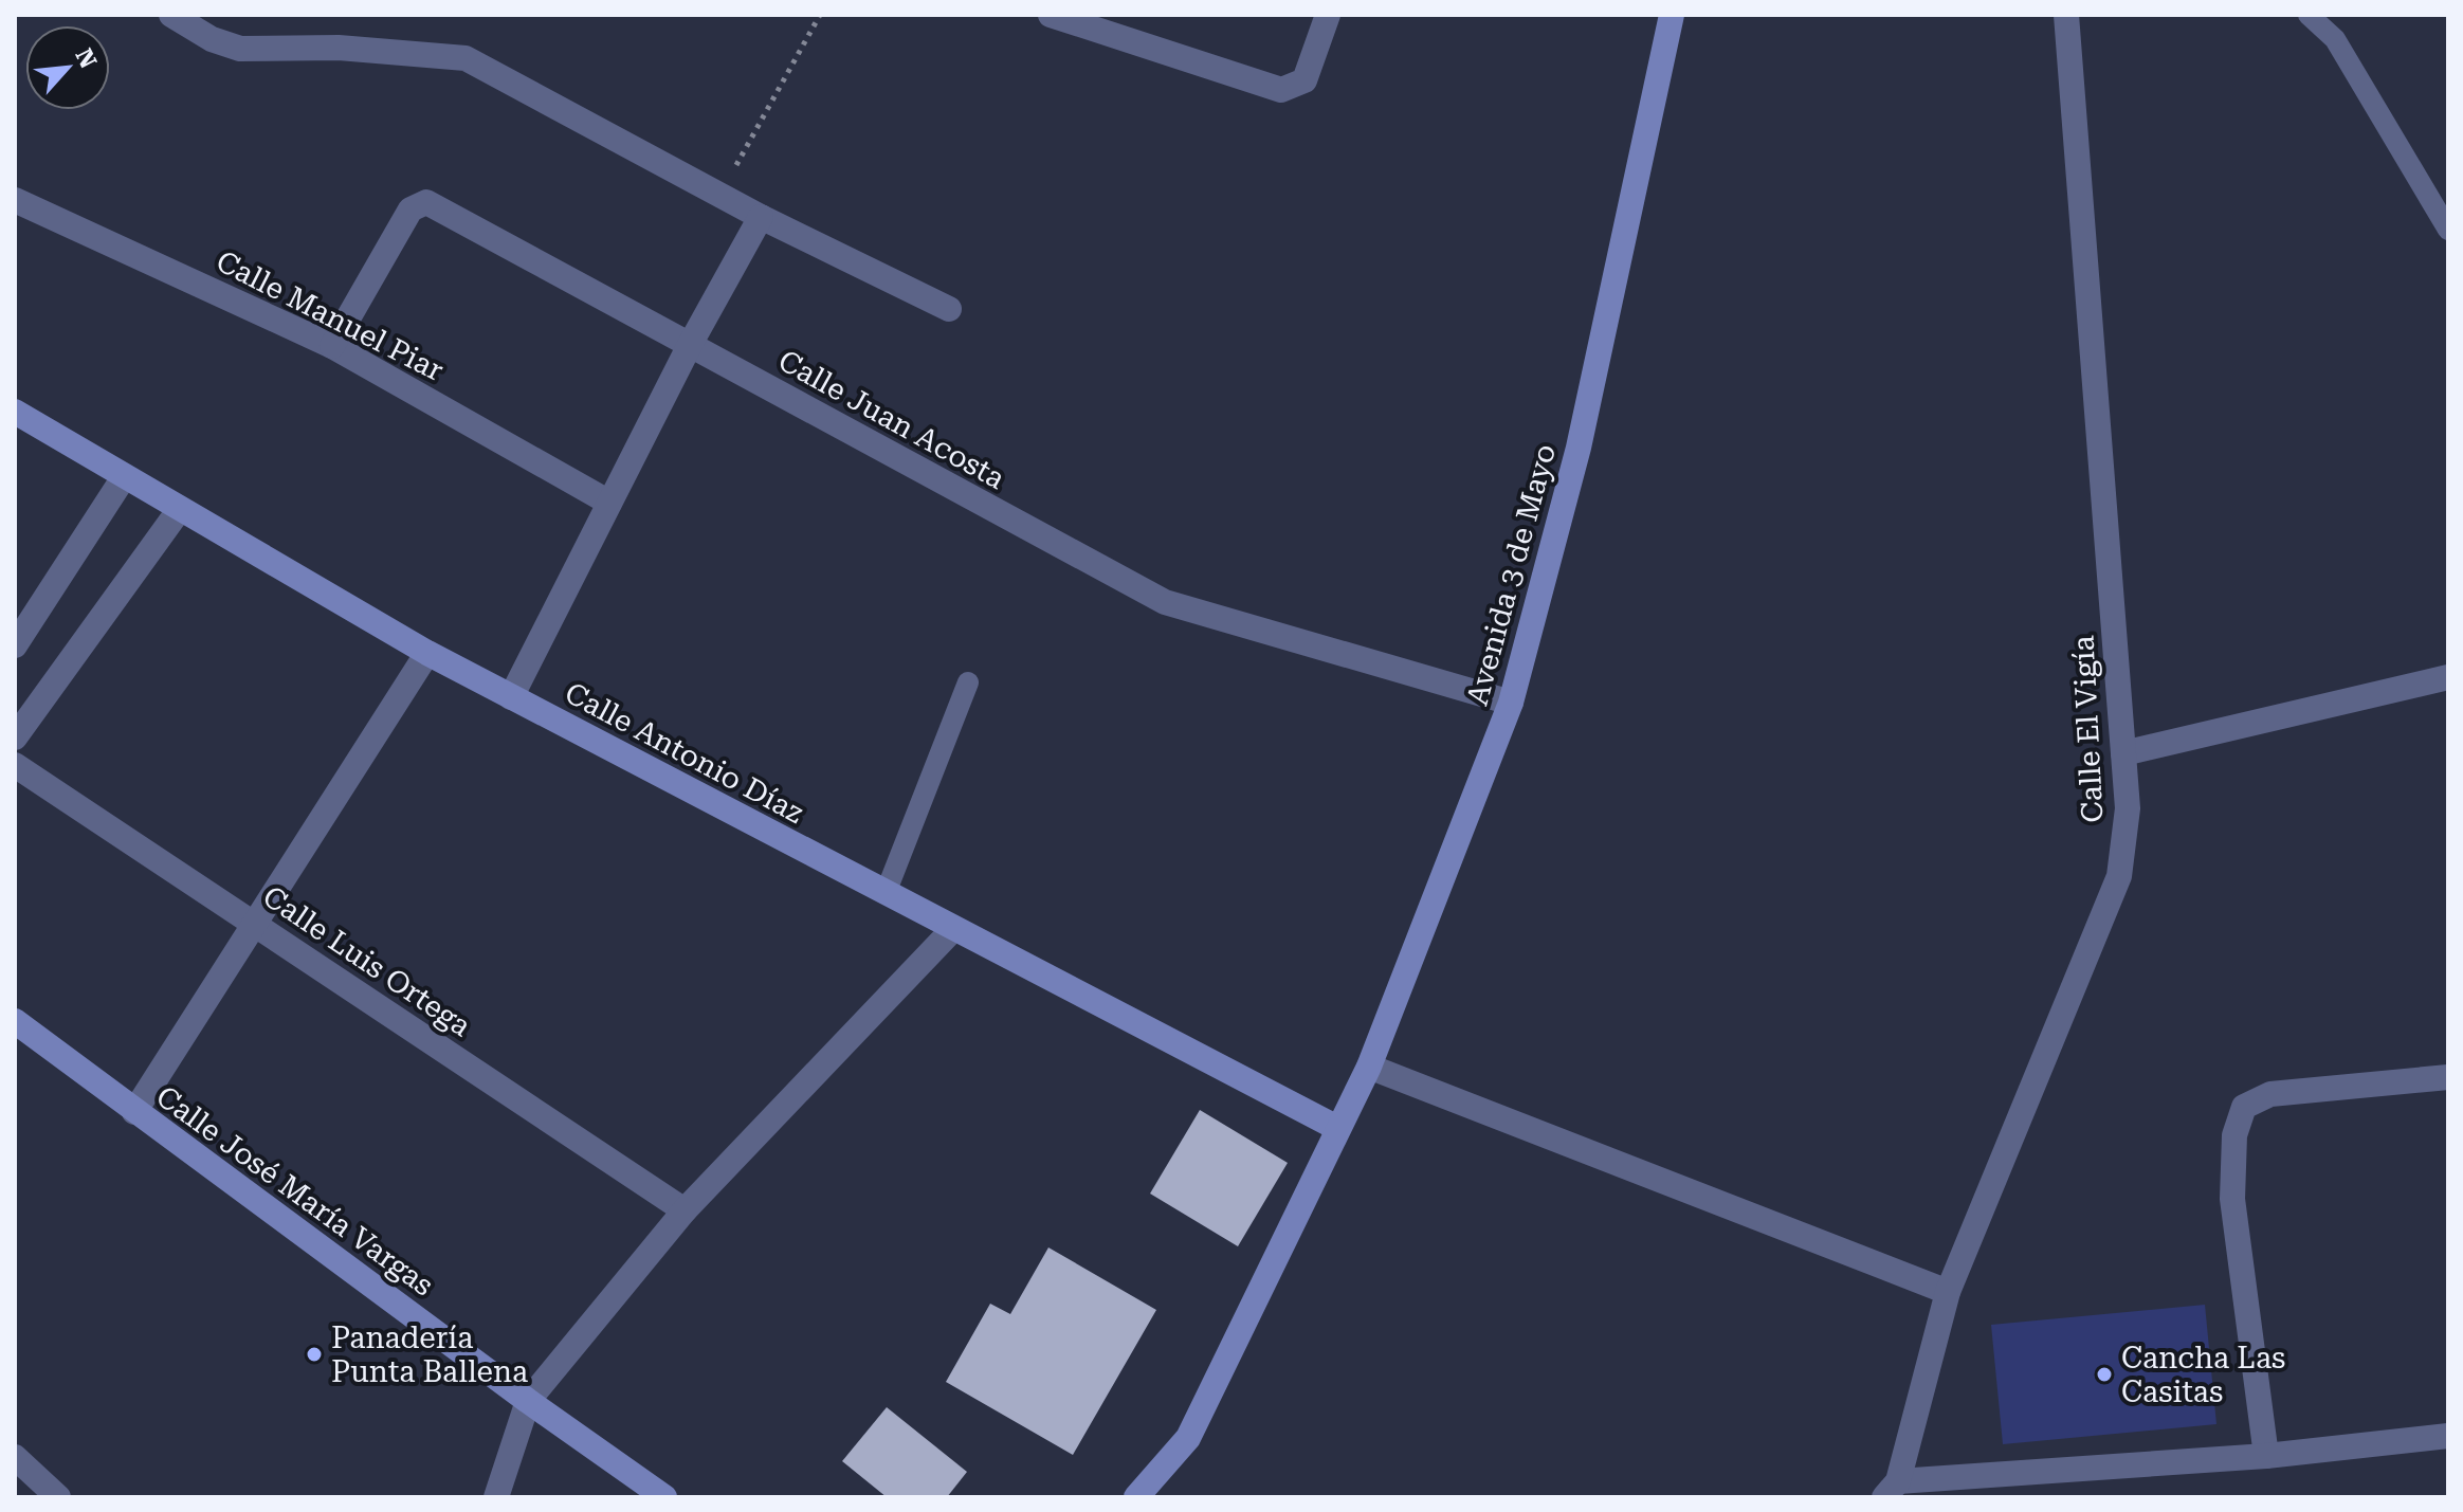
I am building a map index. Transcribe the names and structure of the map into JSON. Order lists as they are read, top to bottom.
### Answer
{
  "streets": {
    "street": [
      "Calle Manuel Piar",
      "Calle Juan Acosta",
      "Avenida 3 de Mayo",
      "Calle El Vigía",
      "Calle Antonio Díaz",
      "Calle Luis Ortega",
      "Calle José María Vargas"
    ]
  },
  "crossings": [
    ["Calle Manuel Piar", "Calle Juan Acosta"],
    ["Calle Juan Acosta", "Avenida 3 de Mayo"],
    ["Avenida 3 de Mayo", "Calle Antonio Díaz"]
  ],
  "places": ["Panadería Punta Ballena", "Cancha Las Casitas"],
  "north": "top right"
}
